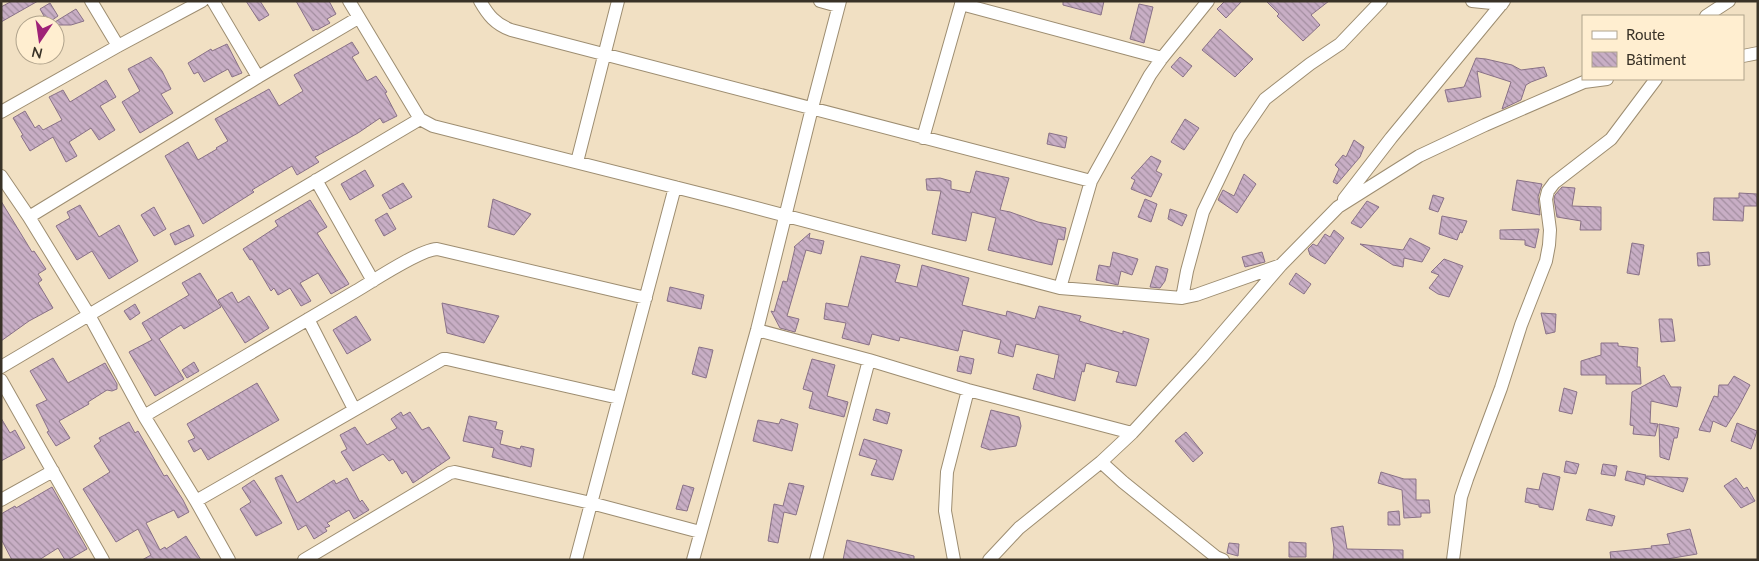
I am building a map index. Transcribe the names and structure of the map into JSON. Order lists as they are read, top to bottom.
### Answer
{
  "legend": ["Route", "Bâtiment"],
  "north": "bottom"
}
